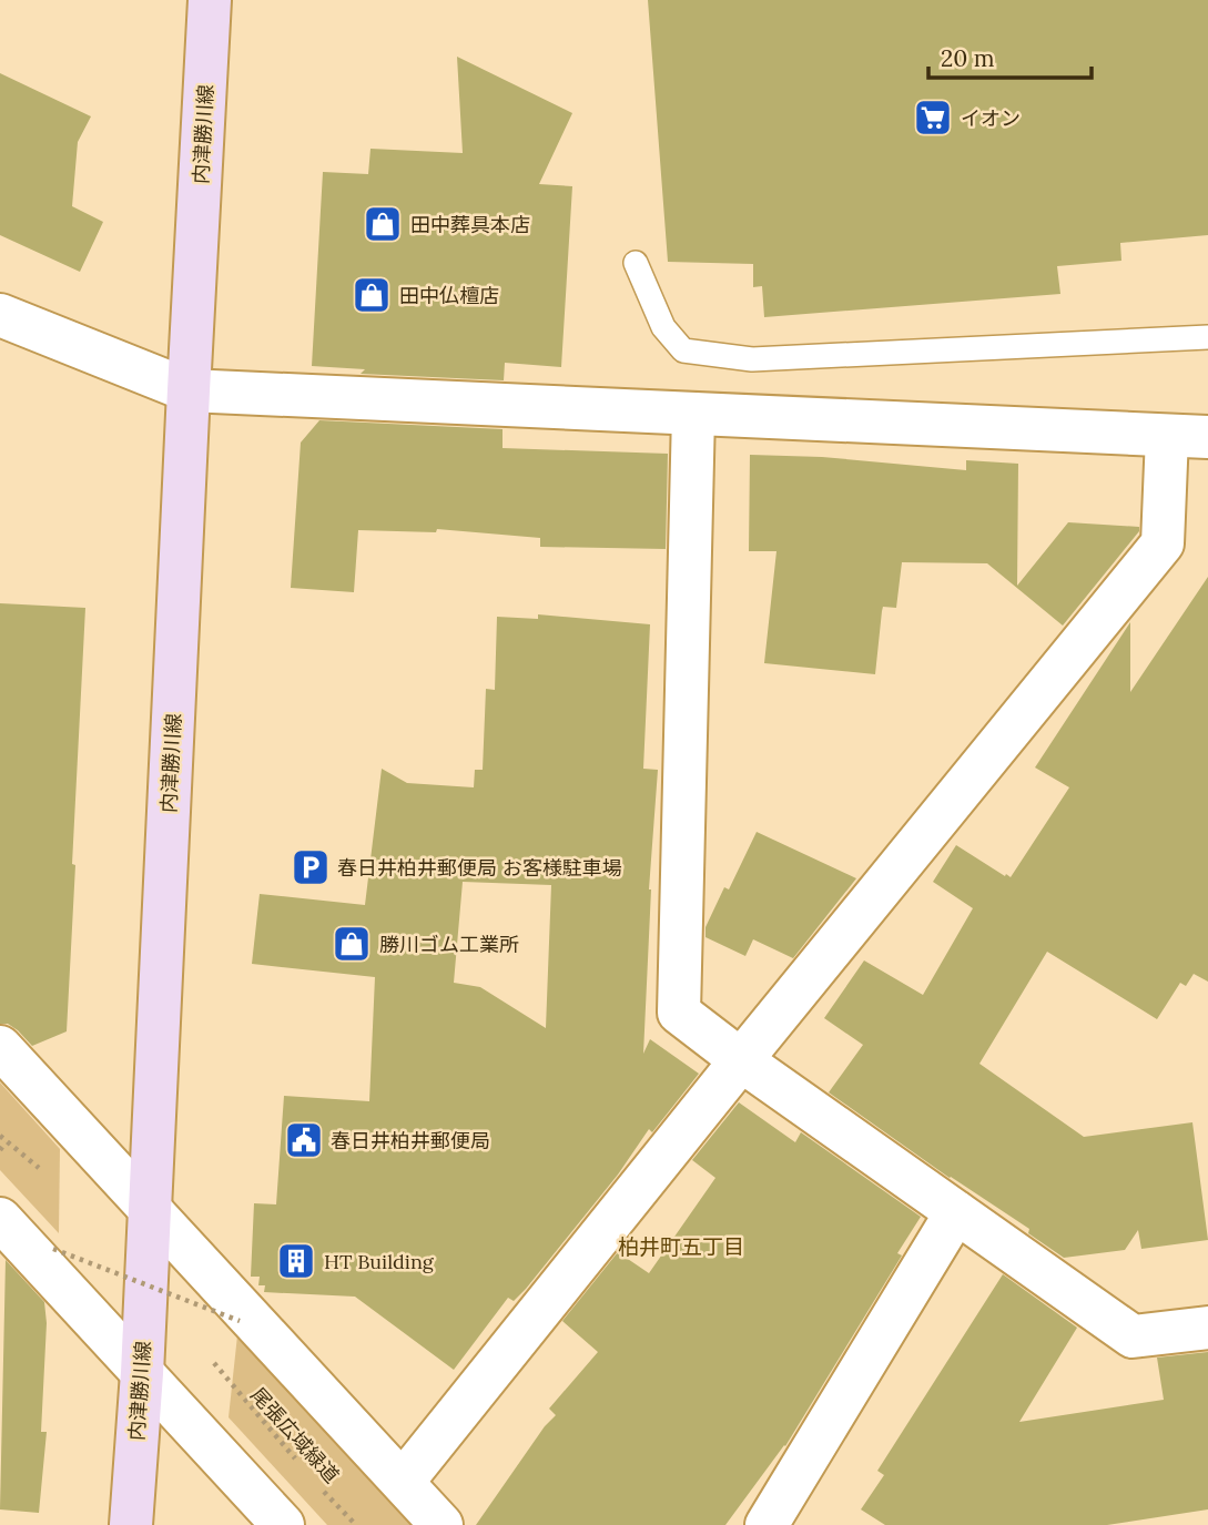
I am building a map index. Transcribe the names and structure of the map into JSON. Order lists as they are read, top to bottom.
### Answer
{
  "streets": {
    "main road": ["内津勝川線"],
    "path": ["尾張広域緑道"]
  },
  "districts": ["柏井町五丁目"],
  "places": {
    "supermarket": ["イオン"],
    "shop": ["田中葬具本店", "田中仏檀店", "勝川ゴム工業所"],
    "parking": ["春日井柏井郵便局 お客様駐車場"],
    "public building": ["春日井柏井郵便局"],
    "building": ["HT Building"]
  },
  "scale_bar": "20 m"
}
